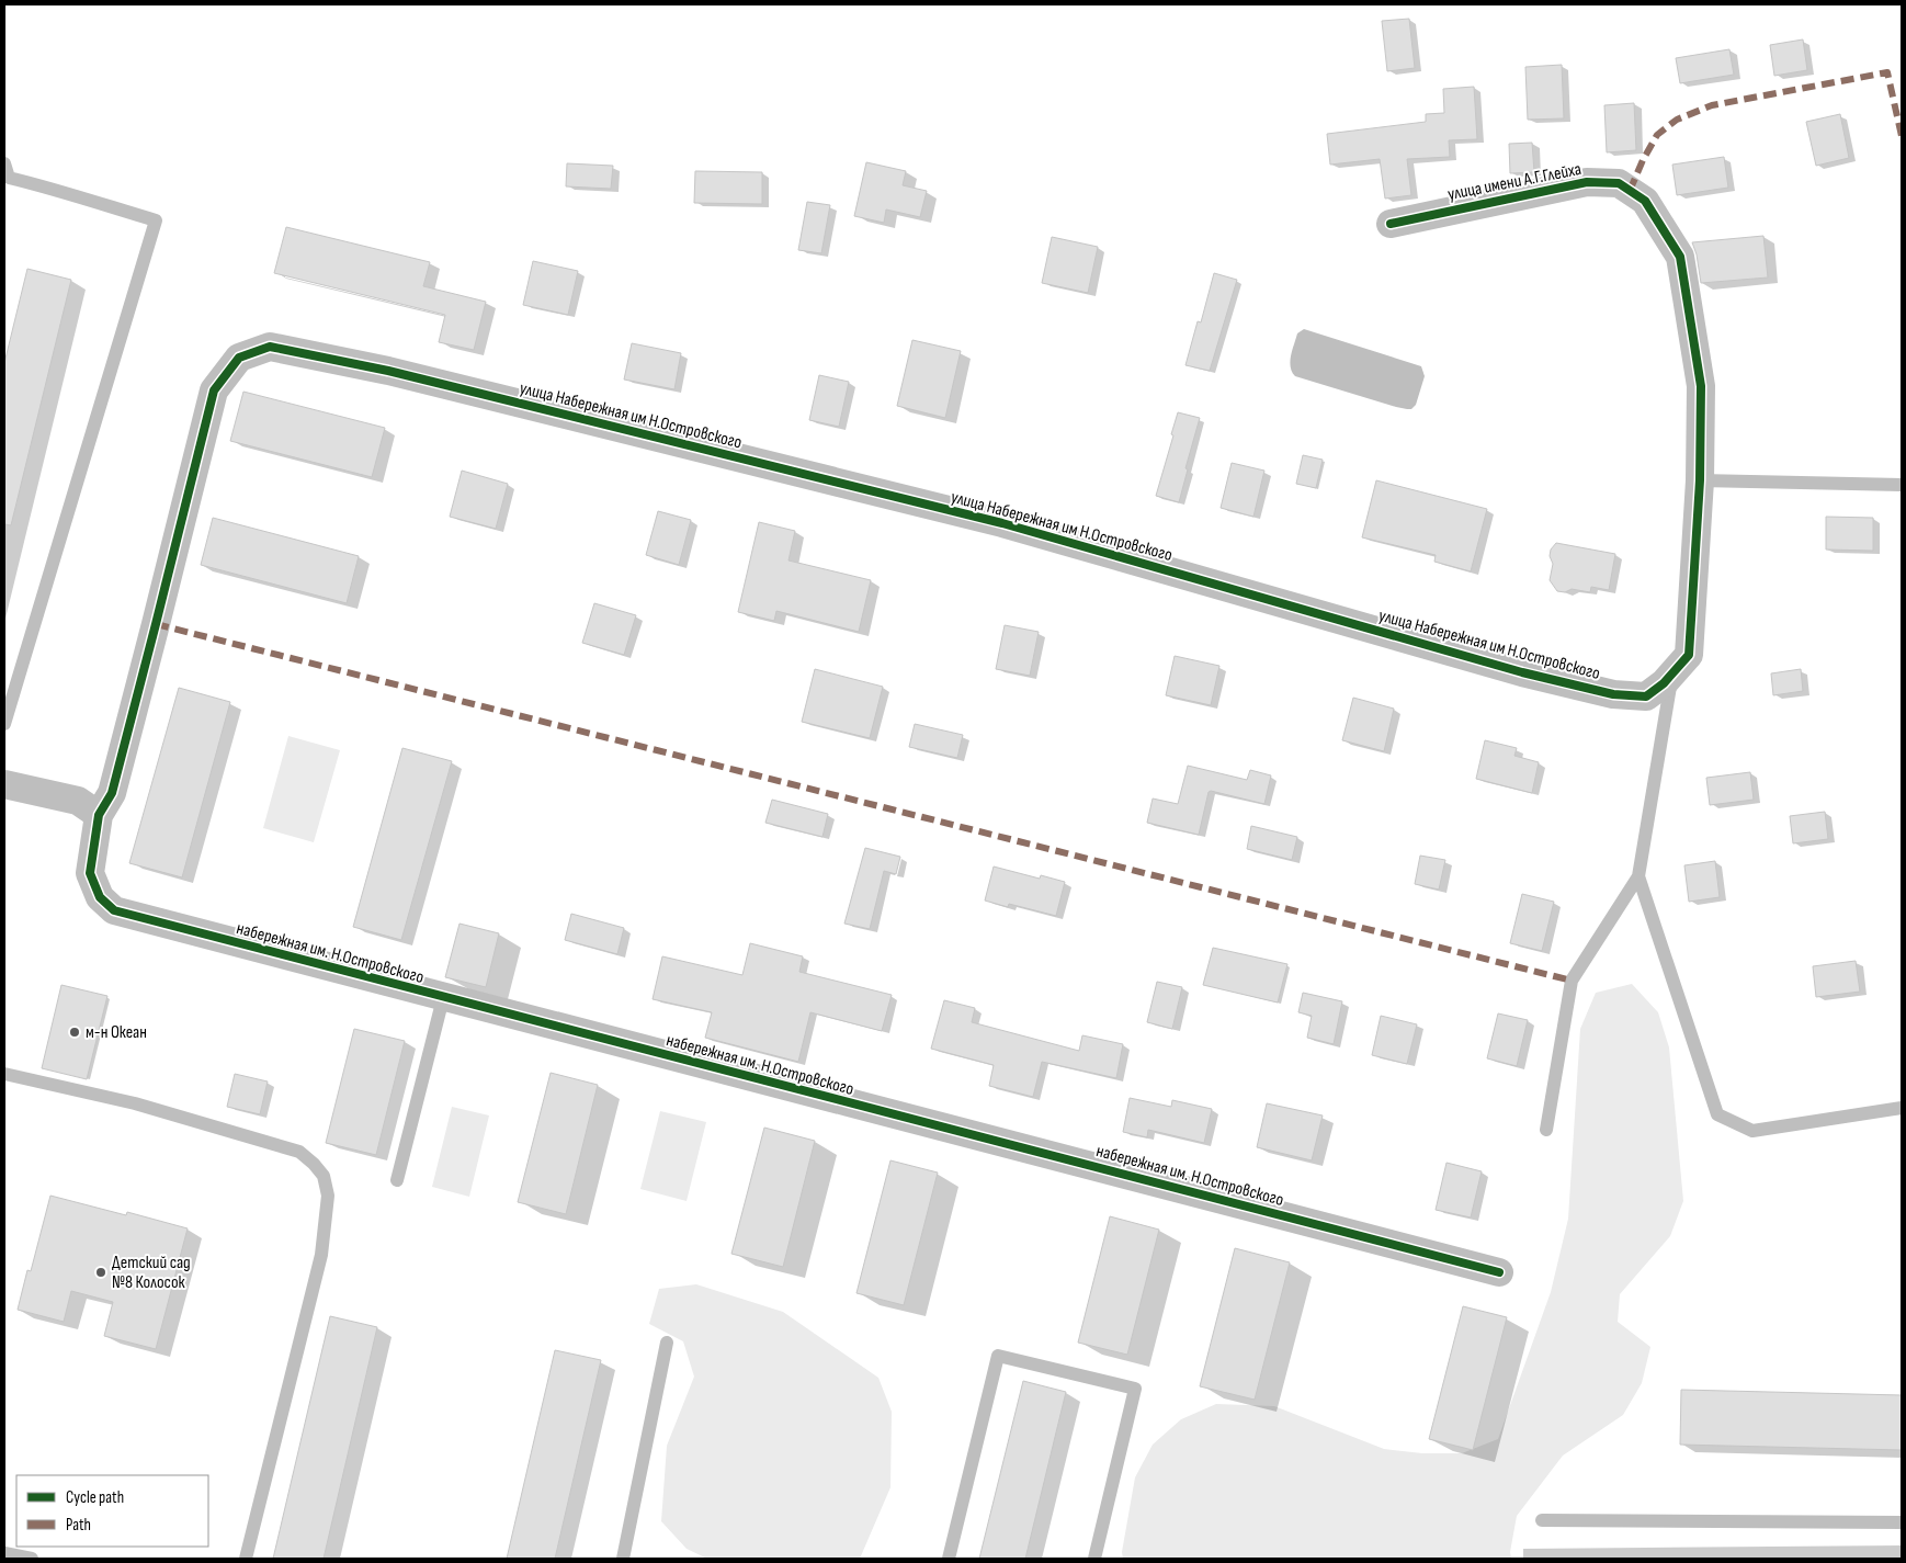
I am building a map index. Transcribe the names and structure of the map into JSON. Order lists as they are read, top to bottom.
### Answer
{
  "streets": {
    "street": ["улица имени А.Г.Глейха", "улица Набережная им Н.Островского", "набережная им. Н.Островского"]
  },
  "crossings": [
    ["улица имени А.Г.Глейха", "улица Набережная им Н.Островского"],
    ["улица Набережная им Н.Островского", "набережная им. Н.Островского"]
  ],
  "places": ["м-н Океан", "Детский сад №8 Колосок"],
  "legend": ["Cycle path", "Path"]
}
